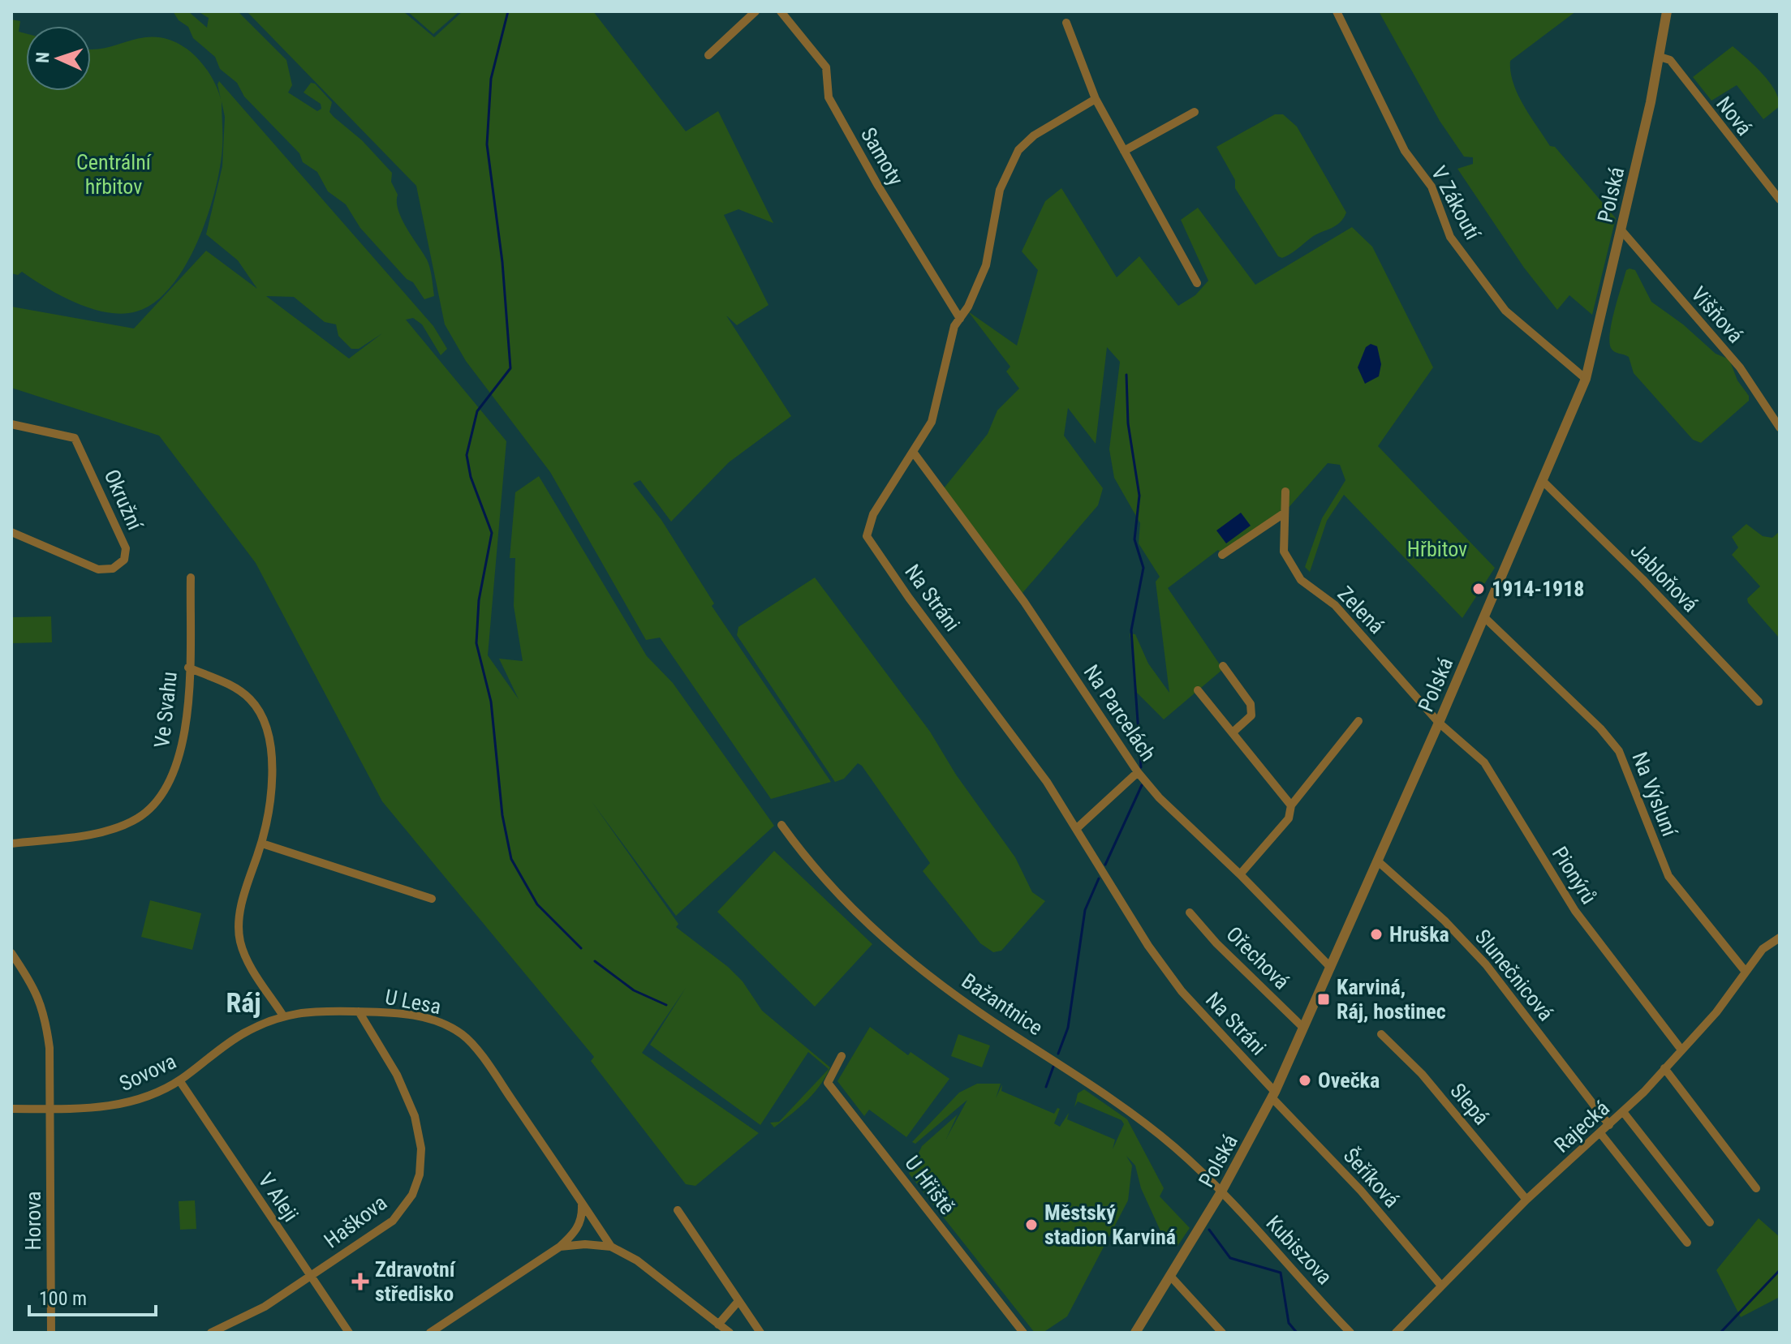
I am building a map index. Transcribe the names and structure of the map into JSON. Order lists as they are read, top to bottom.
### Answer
{
  "streets": {
    "street": [
      "Nová",
      "Samoty",
      "Polská",
      "V Zákoutí",
      "Višňová",
      "Okružní",
      "Jabloňová",
      "Na Stráni",
      "Zelená",
      "Ve Svahu",
      "Na Parcelách",
      "Na Výsluní",
      "Pionýrů",
      "Ořechová",
      "Slunečnicová",
      "U Lesa",
      "Bažantnice",
      "Sovova",
      "Slepá",
      "Rajecká",
      "Šeříková",
      "U Hřiště",
      "V Aleji",
      "Horova",
      "Haškova",
      "Kubiszova"
    ]
  },
  "crossings": [
    ["Nová", "Polská"],
    ["Samoty", "Na Stráni"],
    ["Polská", "V Zákoutí"],
    ["Polská", "Višňová"],
    ["Polská", "Jabloňová"],
    ["Polská", "Na Stráni"],
    ["Polská", "Zelená"],
    ["Polská", "Na Parcelách"],
    ["Polská", "Na Výsluní"],
    ["Polská", "Pionýrů"],
    ["Polská", "Ořechová"],
    ["Polská", "Slunečnicová"],
    ["Polská", "Bažantnice"],
    ["Polská", "Šeříková"],
    ["Polská", "Kubiszova"],
    ["Na Stráni", "Na Parcelách"],
    ["Na Stráni", "Šeříková"],
    ["Zelená", "Pionýrů"],
    ["Na Výsluní", "Rajecká"],
    ["Pionýrů", "Rajecká"],
    ["Slunečnicová", "Rajecká"],
    ["U Lesa", "Sovova"],
    ["U Lesa", "Haškova"],
    ["Bažantnice", "Kubiszova"],
    ["Sovova", "V Aleji"],
    ["Sovova", "Horova"],
    ["Slepá", "Rajecká"],
    ["Rajecká", "Šeříková"],
    ["V Aleji", "Haškova"]
  ],
  "districts": ["Ráj"],
  "parks": ["Centrální hřbitov", "Hřbitov"],
  "places": {
    "other": [
      "1914-1918",
      "Hruška",
      "Ovečka",
      "Městský stadion Karviná"
    ],
    "transit": ["Karviná, Ráj, hostinec"],
    "health": ["Zdravotní středisko"]
  },
  "scale_bar": "100 m",
  "north": "left"
}
